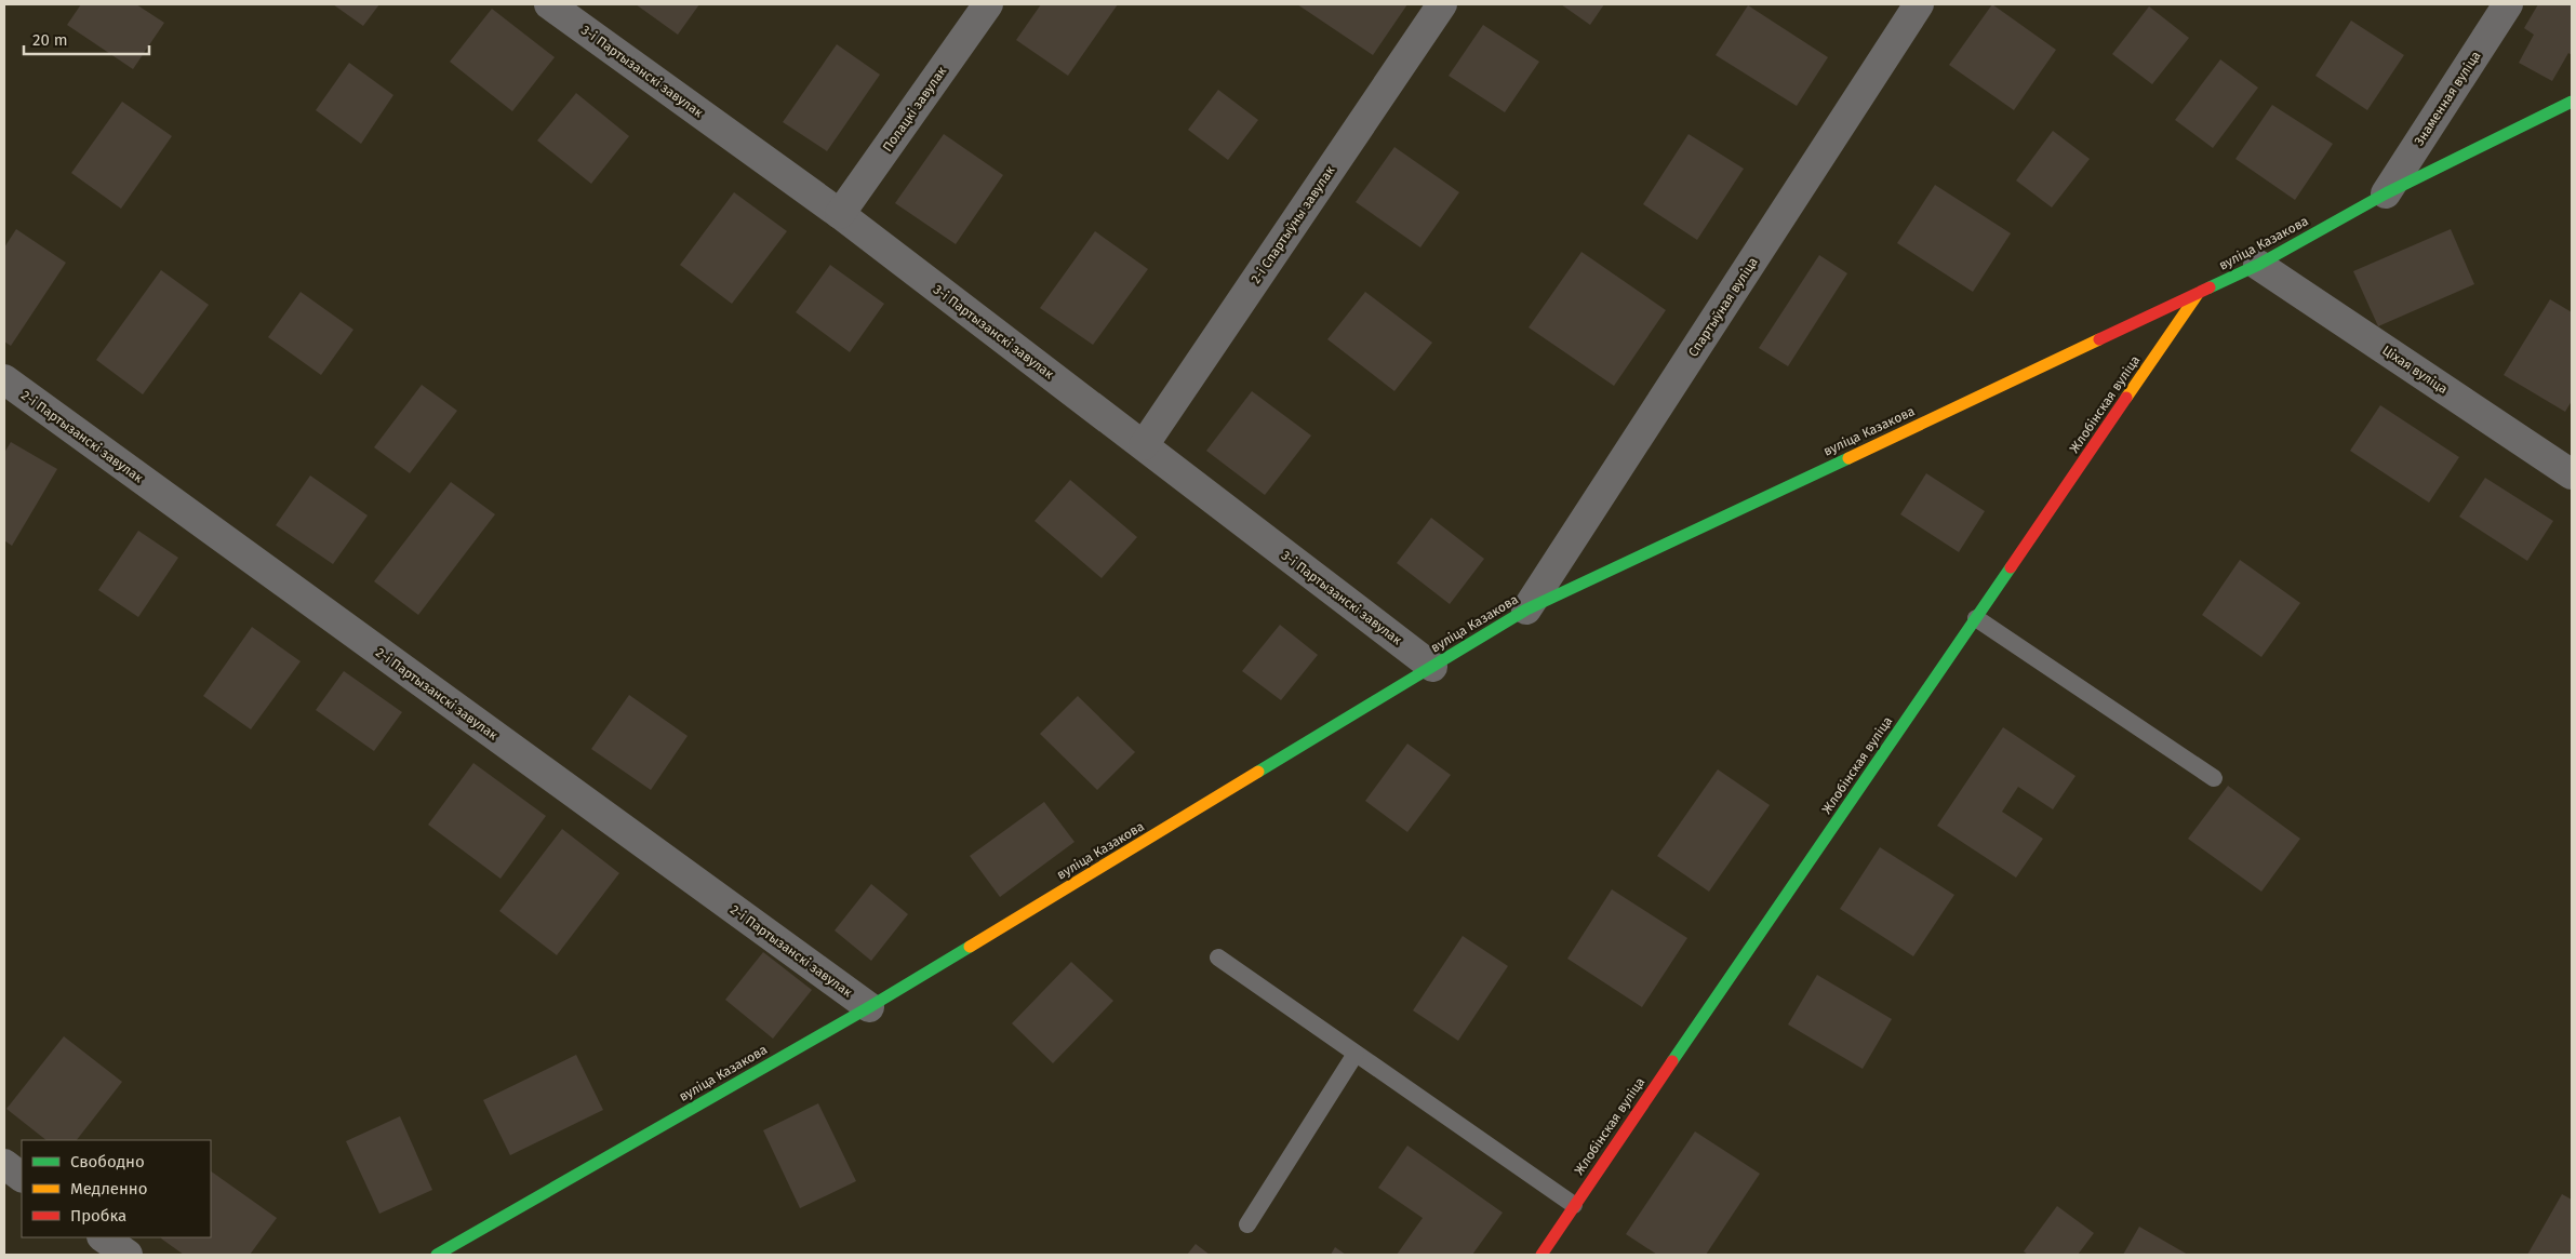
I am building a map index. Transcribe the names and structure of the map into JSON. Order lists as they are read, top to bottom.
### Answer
{
  "streets": {
    "street": [
      "3-і Партызанскі завулак",
      "Знаменная вуліца",
      "Полацкі завулак",
      "2-і Спартыўны завулак",
      "вуліца Казакова",
      "Спартыўная вуліца",
      "Ціхая вуліца",
      "Жлобінская вуліца",
      "2-і Партызанскі завулак"
    ]
  },
  "crossings": [
    ["3-і Партызанскі завулак", "Полацкі завулак"],
    ["3-і Партызанскі завулак", "2-і Спартыўны завулак"],
    ["3-і Партызанскі завулак", "вуліца Казакова"],
    ["Знаменная вуліца", "вуліца Казакова"],
    ["вуліца Казакова", "Спартыўная вуліца"],
    ["вуліца Казакова", "Ціхая вуліца"],
    ["вуліца Казакова", "Жлобінская вуліца"],
    ["вуліца Казакова", "2-і Партызанскі завулак"]
  ],
  "legend": ["Свободно", "Медленно", "Пробка"],
  "scale_bar": "20 m"
}
